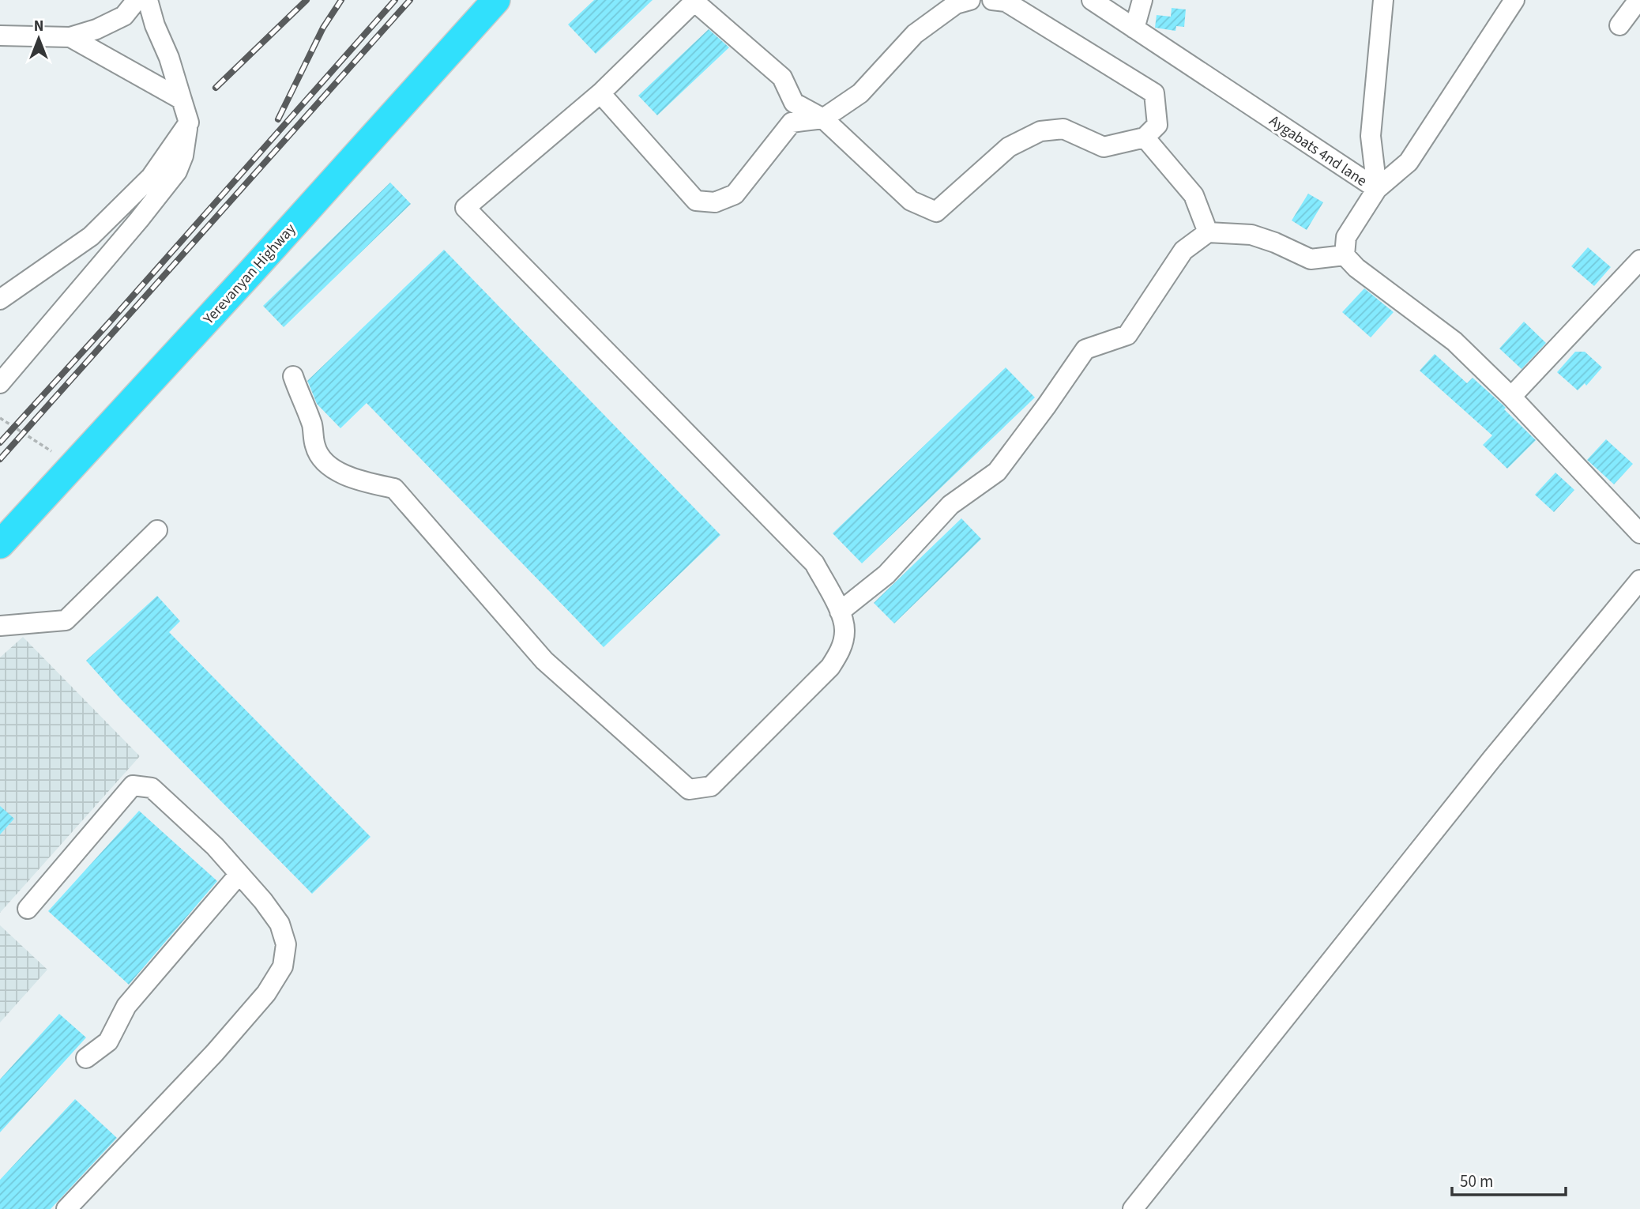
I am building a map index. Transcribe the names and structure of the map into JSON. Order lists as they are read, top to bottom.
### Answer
{
  "streets": {
    "highway": ["Yerevanyan Highway"],
    "street": ["Aygabats 4nd lane"]
  },
  "scale_bar": "50 m",
  "north": "top"
}
